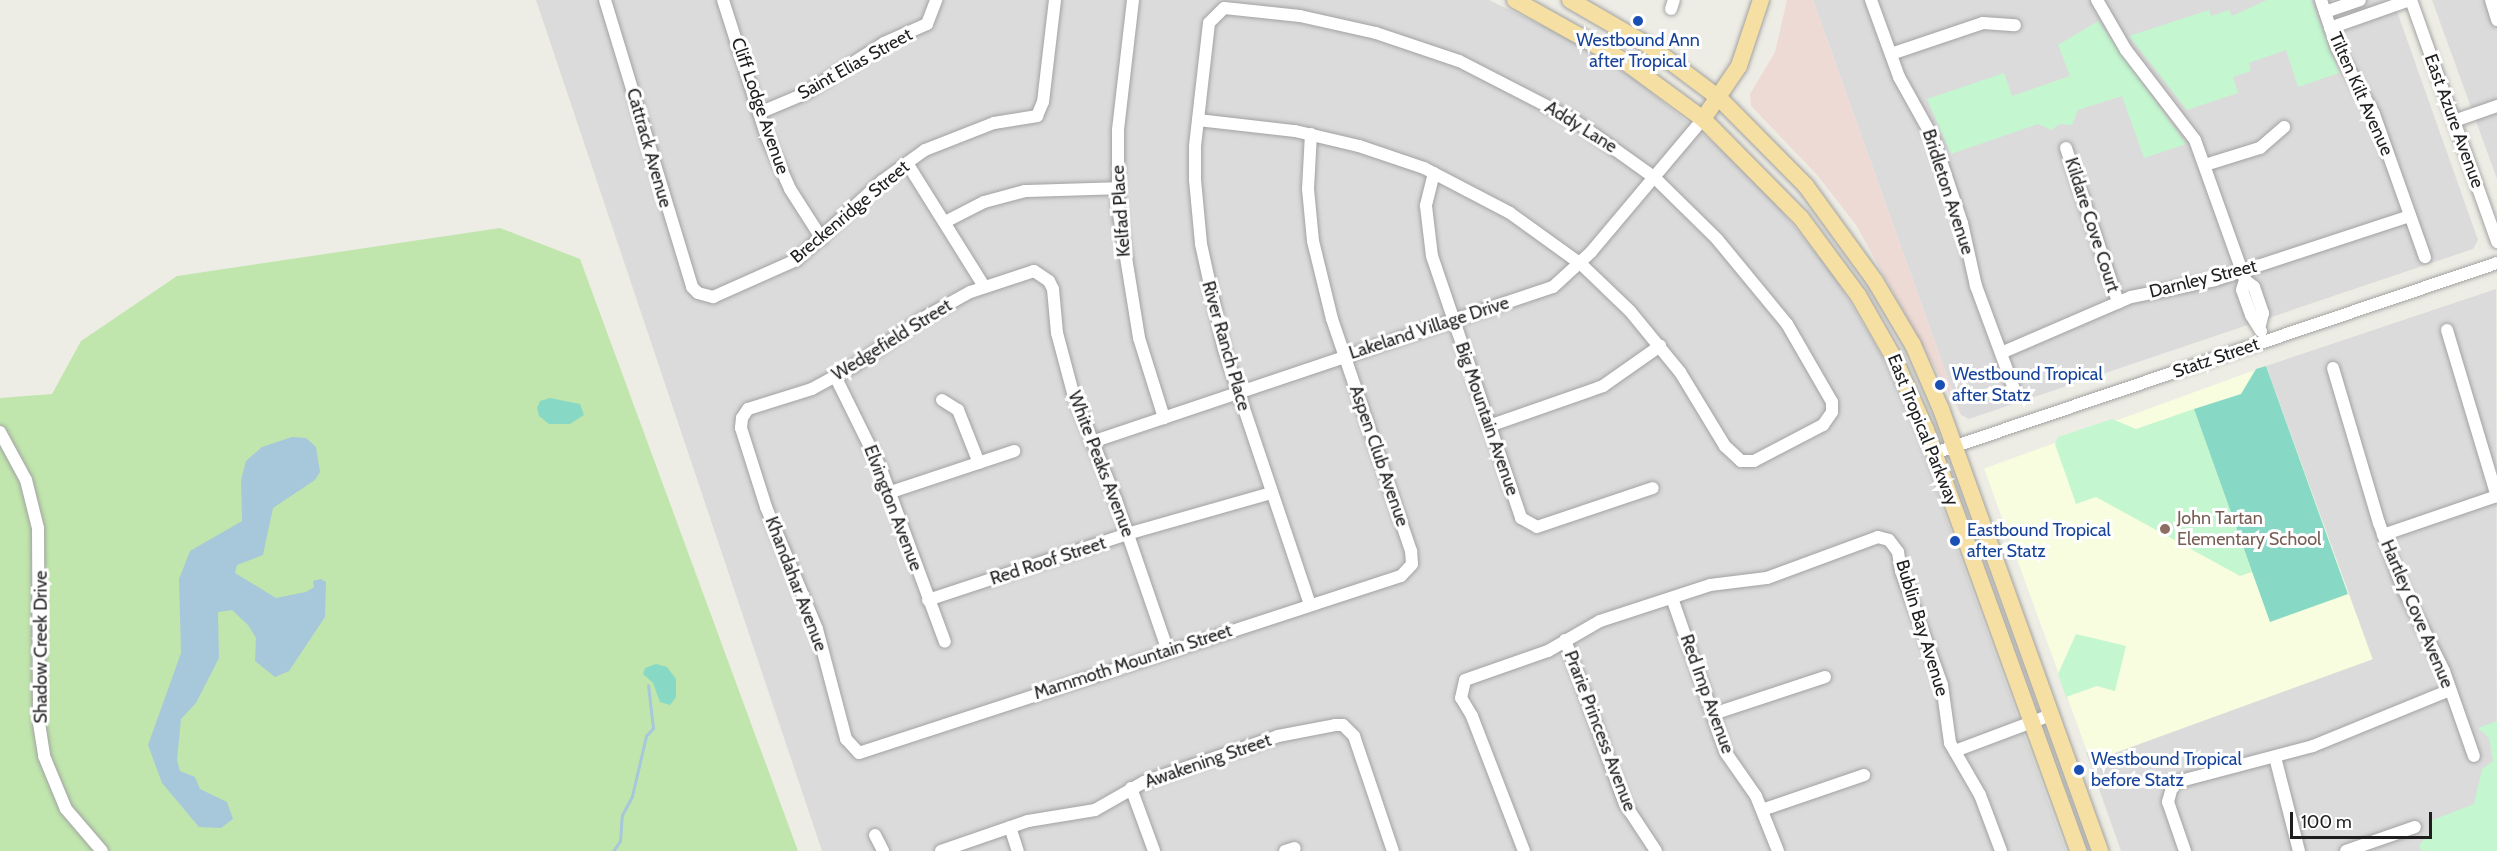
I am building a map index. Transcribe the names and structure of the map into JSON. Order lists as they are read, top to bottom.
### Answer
{
  "streets": {
    "main road": ["East Tropical Parkway"],
    "street": [
      "Saint Elias Street",
      "Tilten Kilt Avenue",
      "Cliff Lodge Avenue",
      "East Azure Avenue",
      "Addy Lane",
      "Cattrack Avenue",
      "Bridleton Avenue",
      "Kelfad Place",
      "Breckenridge Street",
      "Kildare Cove Court",
      "Darnley Street",
      "Lakeland Village Drive",
      "Wedgefield Street",
      "River Ranch Place",
      "Statz Street",
      "Big Mountain Avenue",
      "Aspen Club Avenue",
      "White Peaks Avenue",
      "Elvington Avenue",
      "Red Roof Street",
      "Khandahar Avenue",
      "Hartley Cove Avenue",
      "Bublin Bay Avenue",
      "Shadow Creek Drive",
      "Mammoth Mountain Street",
      "Red Imp Avenue",
      "Prarie Princess Avenue",
      "Awakening Street"
    ]
  },
  "crossings": [
    ["Saint Elias Street", "Cliff Lodge Avenue"],
    ["Tilten Kilt Avenue", "Darnley Street"],
    ["Cliff Lodge Avenue", "Breckenridge Street"],
    ["Addy Lane", "Lakeland Village Drive"],
    ["Addy Lane", "River Ranch Place"],
    ["Cattrack Avenue", "Breckenridge Street"],
    ["Bridleton Avenue", "Darnley Street"],
    ["Kelfad Place", "Lakeland Village Drive"],
    ["Kildare Cove Court", "Darnley Street"],
    ["Lakeland Village Drive", "River Ranch Place"],
    ["Lakeland Village Drive", "Big Mountain Avenue"],
    ["Lakeland Village Drive", "East Tropical Parkway"],
    ["Lakeland Village Drive", "Aspen Club Avenue"],
    ["Lakeland Village Drive", "White Peaks Avenue"],
    ["Wedgefield Street", "White Peaks Avenue"],
    ["Wedgefield Street", "Elvington Avenue"],
    ["Wedgefield Street", "Khandahar Avenue"],
    ["River Ranch Place", "Red Roof Street"],
    ["River Ranch Place", "Mammoth Mountain Street"],
    ["Statz Street", "East Tropical Parkway"],
    ["Aspen Club Avenue", "Mammoth Mountain Street"],
    ["White Peaks Avenue", "Red Roof Street"],
    ["White Peaks Avenue", "Mammoth Mountain Street"],
    ["Elvington Avenue", "Red Roof Street"],
    ["Khandahar Avenue", "Mammoth Mountain Street"],
    ["Bublin Bay Avenue", "Red Imp Avenue"]
  ],
  "places": [
    "Westbound Ann after Tropical",
    "Westbound Tropical after Statz",
    "John Tartan Elementary School",
    "Eastbound Tropical after Statz",
    "Westbound Tropical before Statz"
  ],
  "scale_bar": "100 m"
}
